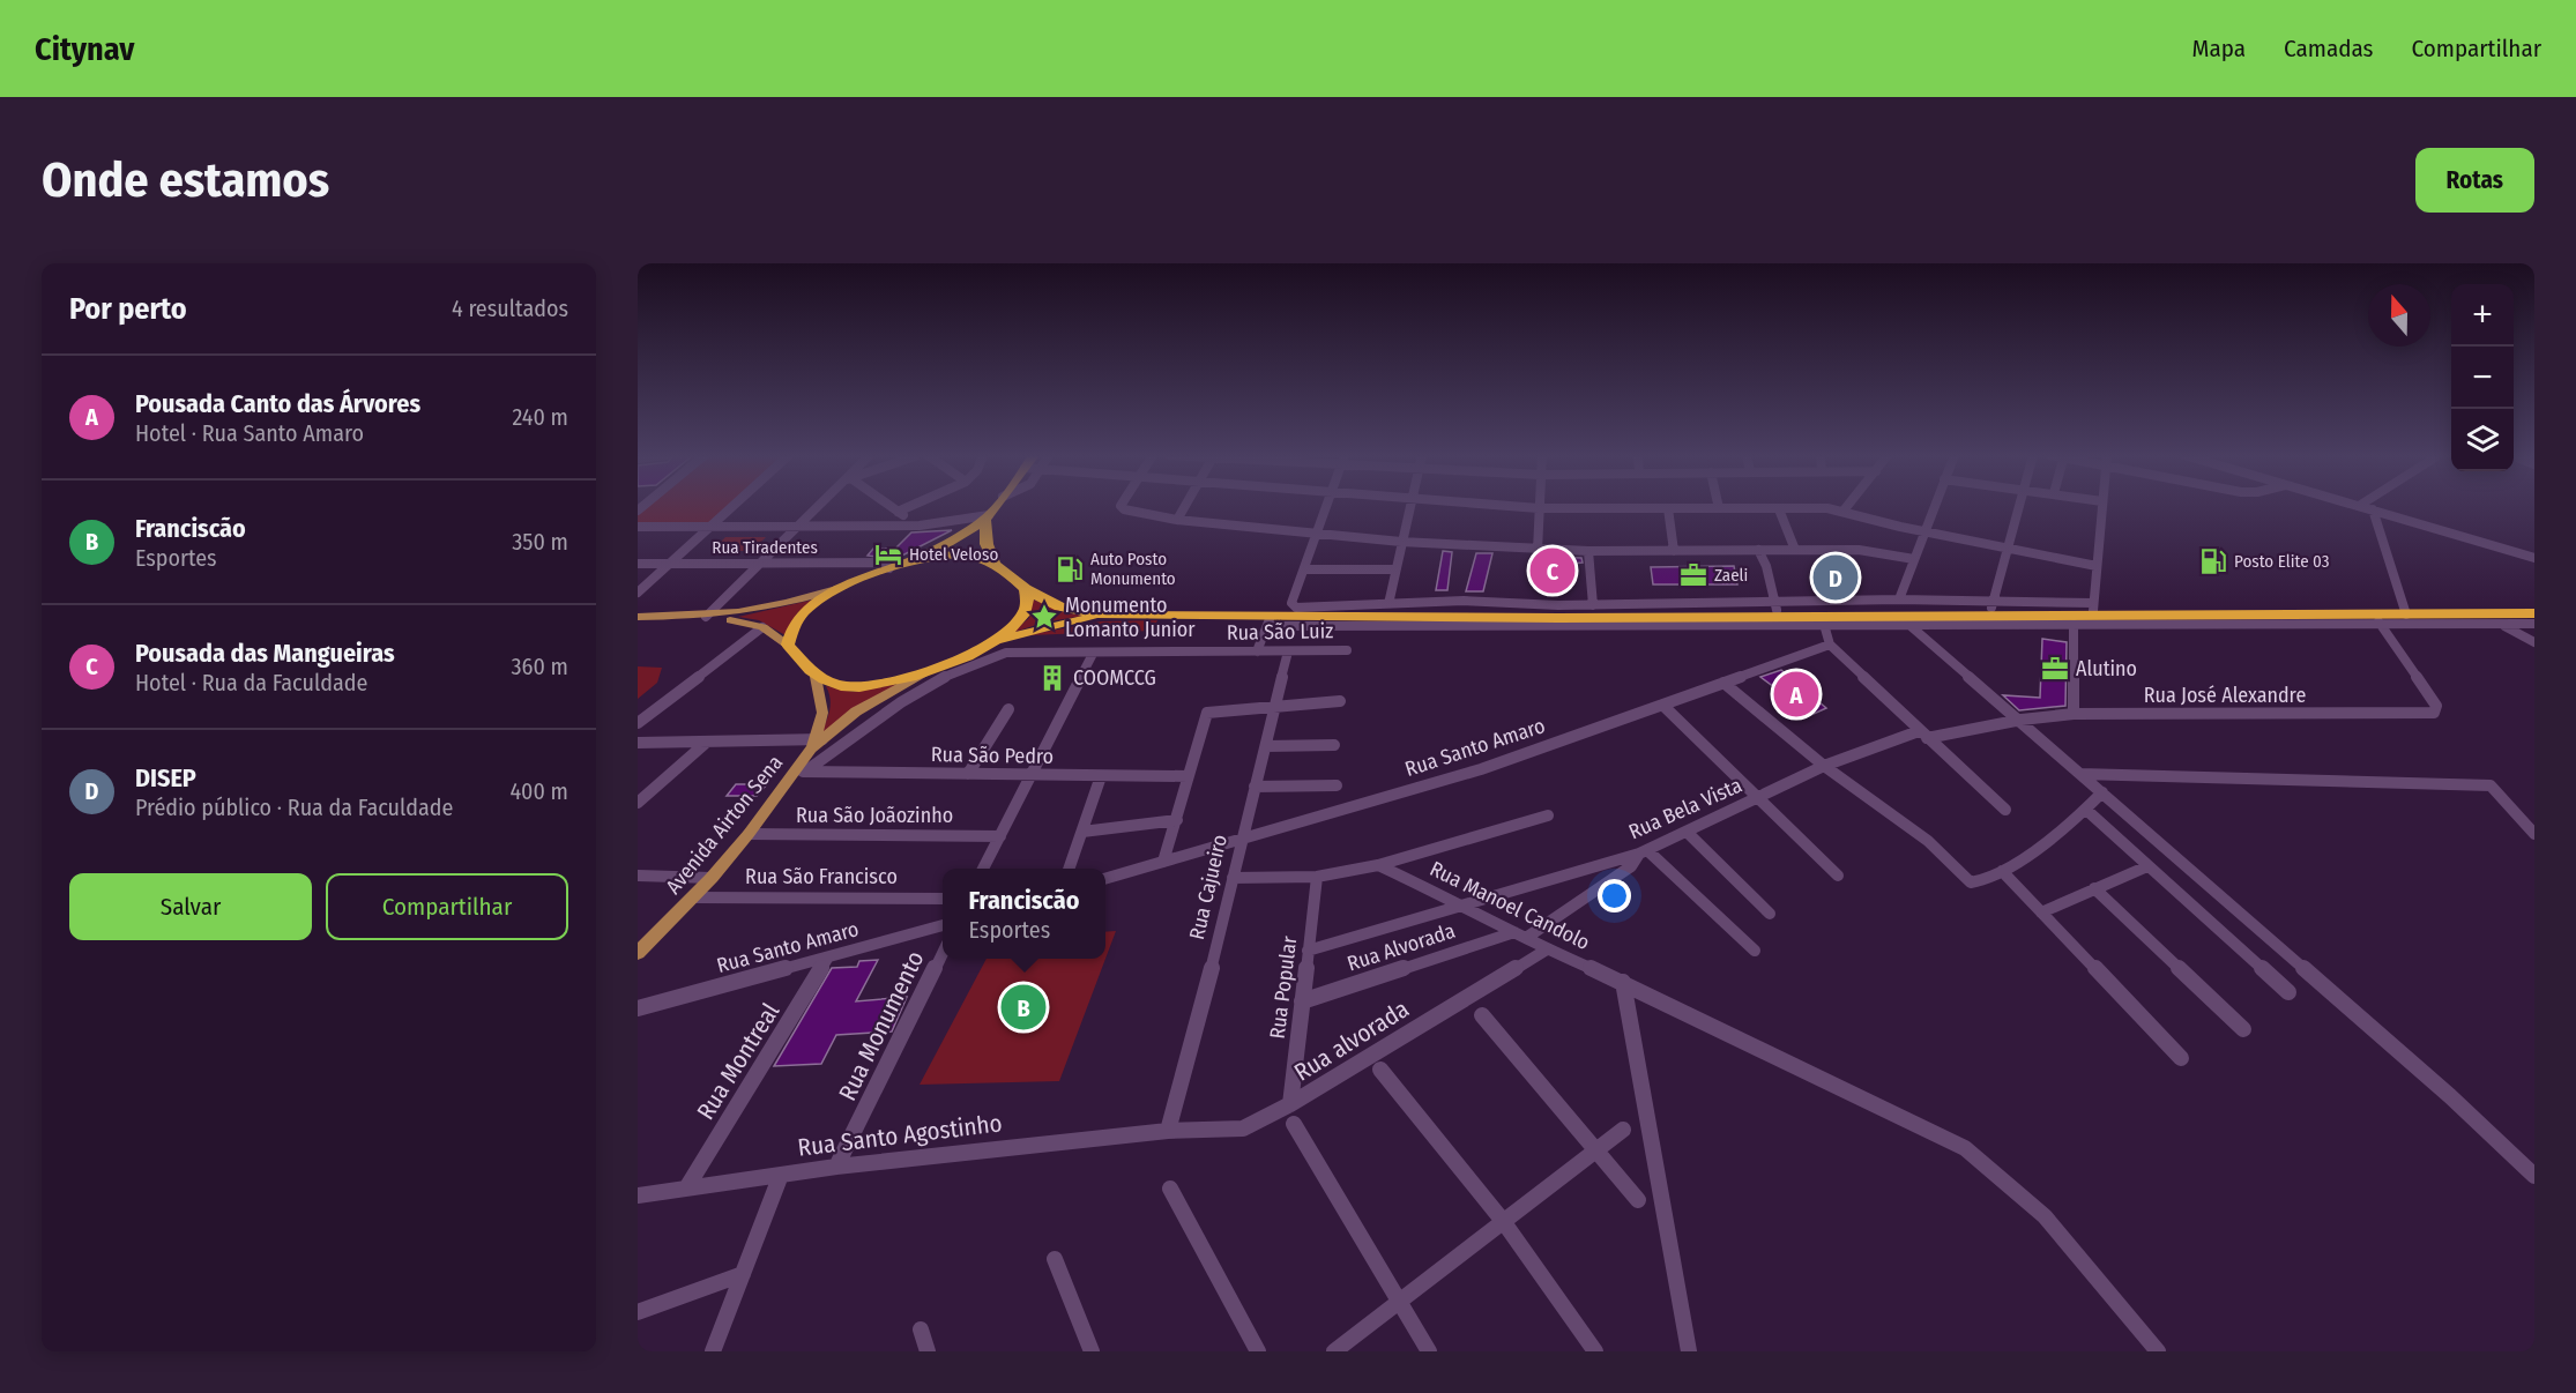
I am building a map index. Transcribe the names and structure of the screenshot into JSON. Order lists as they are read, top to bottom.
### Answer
{
  "streets": {
    "main road": ["Avenida Airton Sena"],
    "street": [
      "Rua Tiradentes",
      "Rua São Luiz",
      "Rua José Alexandre",
      "Rua Santo Amaro",
      "Rua São Pedro",
      "Rua Bela Vista",
      "Rua São Joãozinho",
      "Rua São Francisco",
      "Rua Cajueiro",
      "Rua Manoel Candolo",
      "Rua Alvorada",
      "Rua Popular",
      "Rua Monumento",
      "Rua alvorada",
      "Rua Montreal",
      "Rua Santo Agostinho"
    ]
  },
  "crossings": [
    ["Rua São Luiz", "Avenida Airton Sena"],
    ["Rua São Luiz", "Rua Cajueiro"],
    ["Rua José Alexandre", "Rua Bela Vista"],
    ["Rua Santo Amaro", "Rua Cajueiro"],
    ["Rua Santo Amaro", "Rua Montreal"],
    ["Rua São Pedro", "Avenida Airton Sena"],
    ["Rua Bela Vista", "Rua Manoel Candolo"],
    ["Rua Bela Vista", "Rua Alvorada"],
    ["Rua Bela Vista", "Rua Popular"],
    ["Rua São Joãozinho", "Avenida Airton Sena"],
    ["Avenida Airton Sena", "Rua São Francisco"],
    ["Rua Cajueiro", "Rua alvorada"],
    ["Rua Cajueiro", "Rua Santo Agostinho"],
    ["Rua Manoel Candolo", "Rua Alvorada"],
    ["Rua Manoel Candolo", "Rua alvorada"],
    ["Rua Alvorada", "Rua Popular"],
    ["Rua Popular", "Rua alvorada"],
    ["Rua Monumento", "Rua Santo Agostinho"],
    ["Rua alvorada", "Rua Santo Agostinho"],
    ["Rua Montreal", "Rua Santo Agostinho"]
  ],
  "places": {
    "hotel": ["Hotel Veloso"],
    "fuel station": ["Posto Elite 03", "Auto Posto Monumento"],
    "office": ["Zaeli", "Alutino"],
    "place": ["Monumento Lomanto Junior"],
    "building": ["COOMCCG"]
  },
  "north": "top",
  "page": {
    "header": "Citynav",
    "nav": ["Mapa", "Camadas", "Compartilhar"],
    "buttons": [
      "Rotas",
      ["Salvar", "Compartilhar"]
    ],
    "title": "Onde estamos",
    "heading": ["Por perto", "4 resultados"],
    "map_buttons": ["+", "−"],
    "list": [
      {
        "mark": "A",
        "name": "Pousada Canto das Árvores",
        "note": "Hotel · Rua Santo Amaro",
        "value": "240 m"
      },
      {
        "mark": "B",
        "name": "Franciscão",
        "note": "Esportes",
        "value": "350 m"
      },
      {
        "mark": "C",
        "name": "Pousada das Mangueiras",
        "note": "Hotel · Rua da Faculdade",
        "value": "360 m"
      },
      {
        "mark": "D",
        "name": "DISEP",
        "note": "Prédio público · Rua da Faculdade",
        "value": "400 m"
      }
    ],
    "pins": [
      "C",
      "D",
      "A",
      "B"
    ],
    "popup": ["Franciscão", "Esportes"]
  }
}
